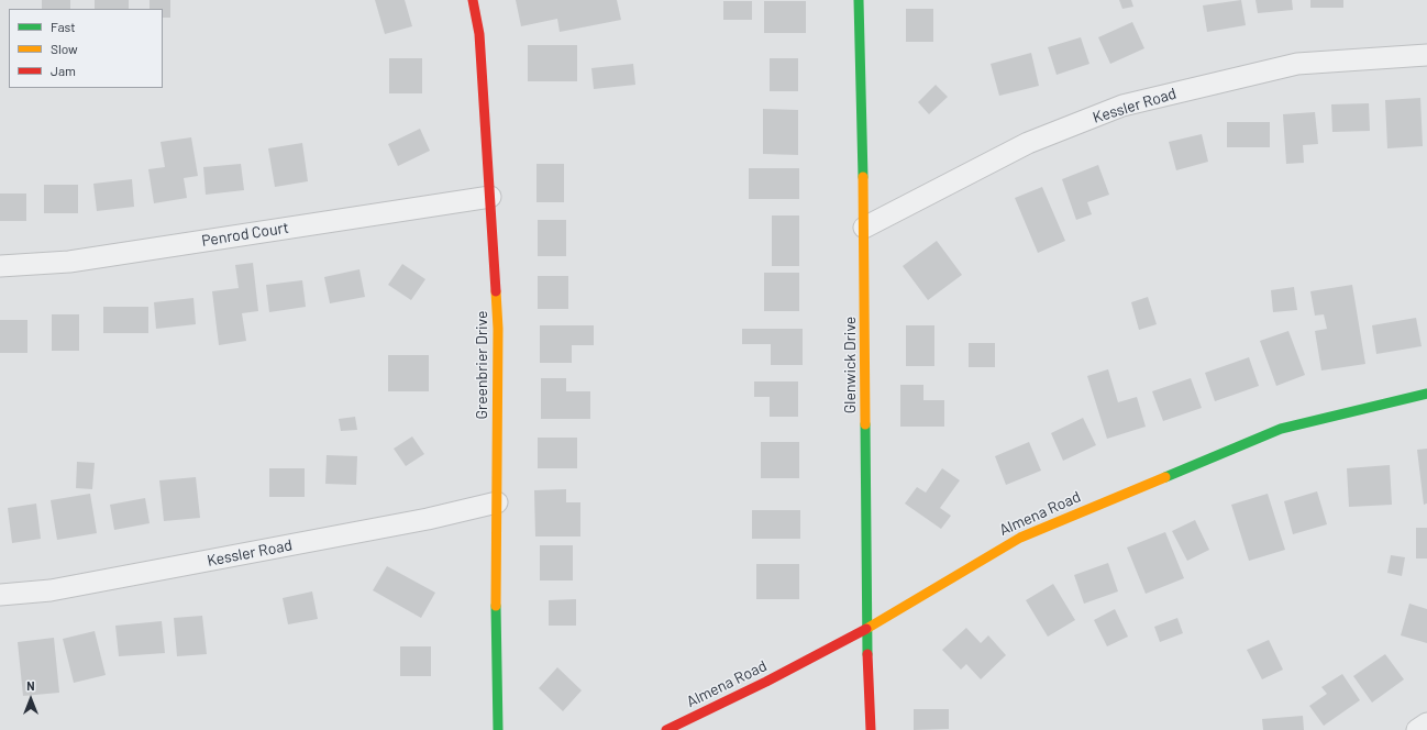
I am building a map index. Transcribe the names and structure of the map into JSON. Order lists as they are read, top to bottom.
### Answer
{
  "streets": {
    "street": [
      "Kessler Road",
      "Penrod Court",
      "Greenbrier Drive",
      "Glenwick Drive",
      "Almena Road"
    ]
  },
  "crossings": [
    ["Kessler Road", "Greenbrier Drive"],
    ["Kessler Road", "Glenwick Drive"],
    ["Penrod Court", "Greenbrier Drive"],
    ["Glenwick Drive", "Almena Road"]
  ],
  "legend": ["Fast", "Slow", "Jam"],
  "north": "top"
}
